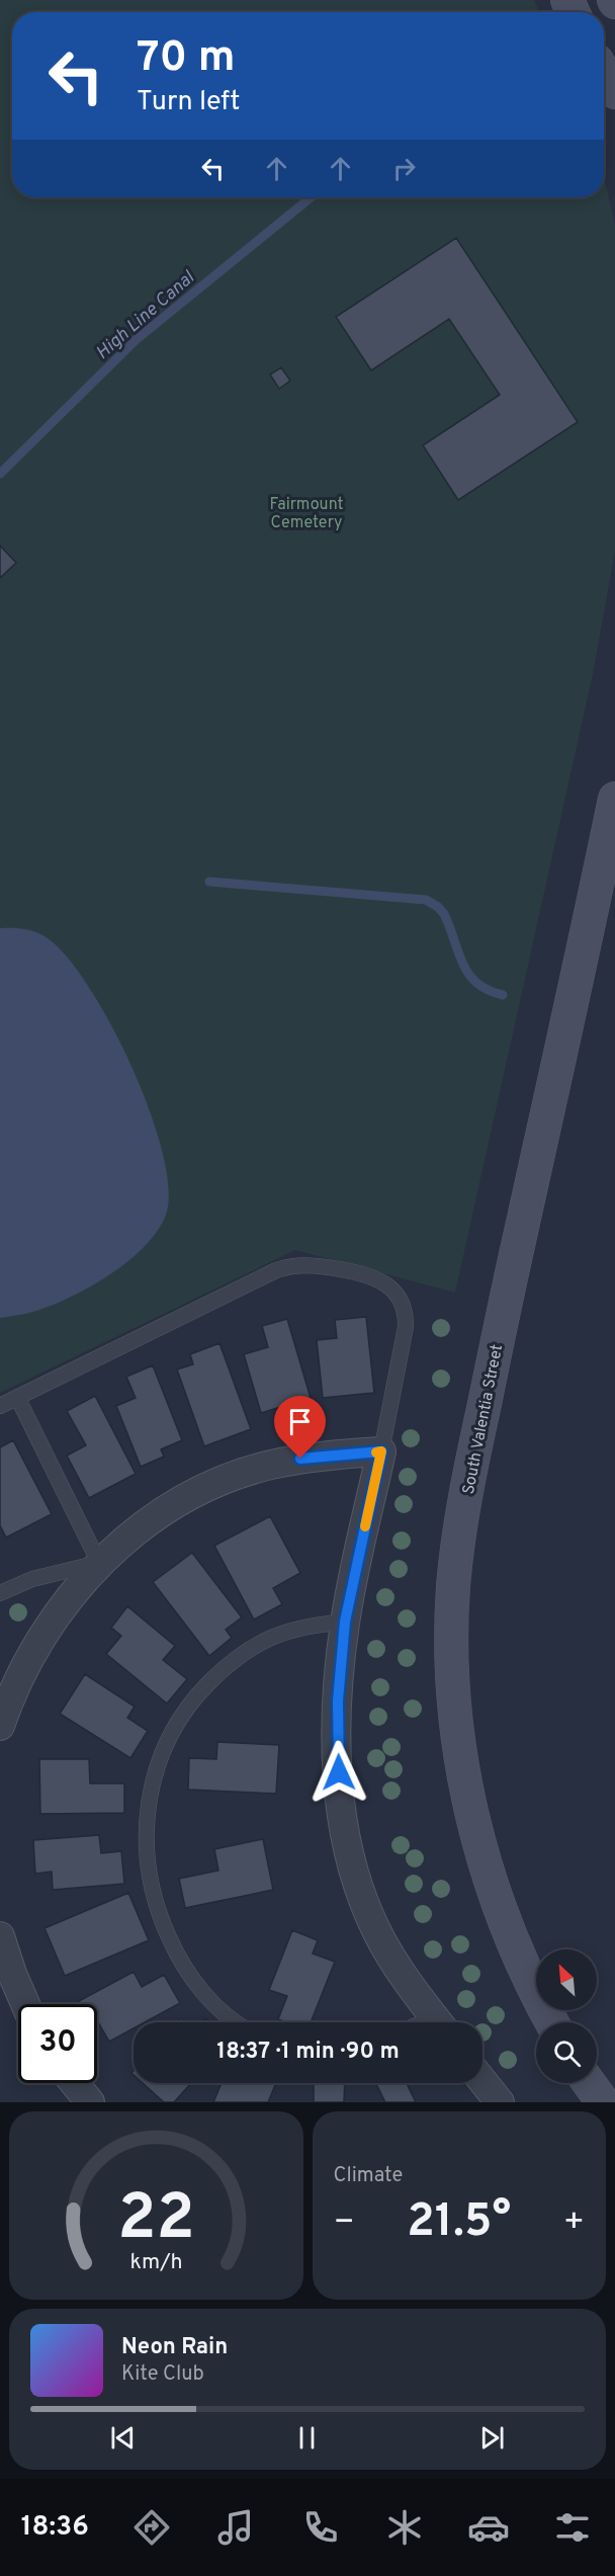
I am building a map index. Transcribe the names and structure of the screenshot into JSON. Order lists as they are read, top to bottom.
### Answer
{
  "streets": {
    "street": ["South Valentia Street"]
  },
  "water": ["High Line Canal"],
  "parks": ["Fairmount Cemetery"],
  "north": "top left",
  "page": {
    "turn": ["70 m", "Turn left"],
    "limit": "30",
    "trip": "18:37 · 1 min · 90 m",
    "tile": "Climate",
    "heat": ["−", "21.5°", "+"],
    "song": ["Neon Rain", "Kite Club"],
    "tabs": "18:36",
    "gauge": ["22", "km/h"]
  }
}
